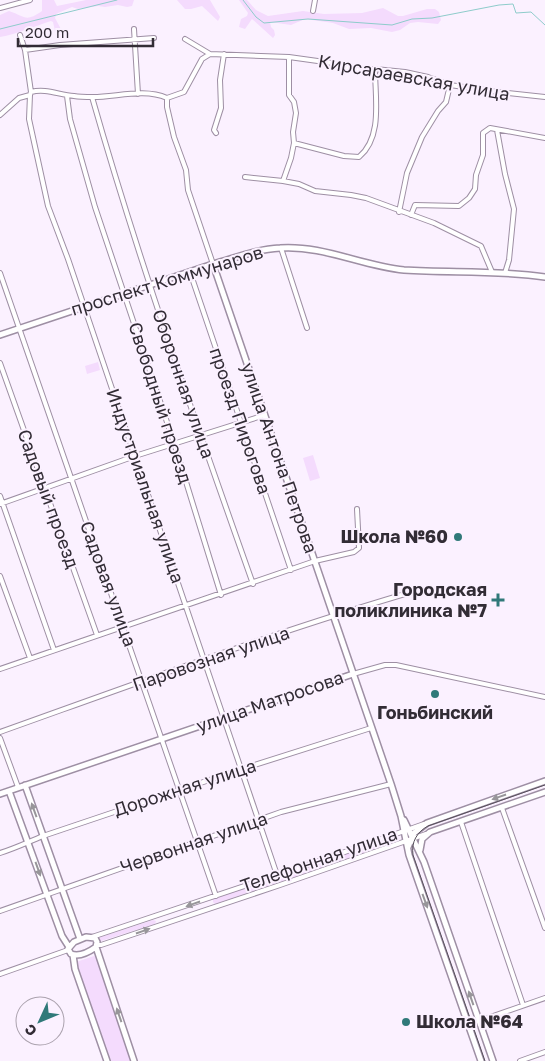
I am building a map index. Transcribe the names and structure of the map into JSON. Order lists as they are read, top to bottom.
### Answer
{
  "streets": {
    "street": [
      "Кирсараевская улица",
      "проспект Коммунаров",
      "Оборонная улица",
      "Свободный проезд",
      "проезд Пирогова",
      "улица Антона Петрова",
      "Индустриальная улица",
      "Садовый проезд",
      "Садовая улица",
      "Паровозная улица",
      "улица Матросова",
      "Дорожная улица",
      "Червонная улица",
      "Телефонная улица"
    ]
  },
  "crossings": [
    ["проспект Коммунаров", "Оборонная улица"],
    ["проспект Коммунаров", "Свободный проезд"],
    ["проспект Коммунаров", "проезд Пирогова"],
    ["проспект Коммунаров", "улица Антона Петрова"],
    ["проспект Коммунаров", "Индустриальная улица"],
    ["проспект Коммунаров", "Садовая улица"],
    ["улица Антона Петрова", "Паровозная улица"],
    ["улица Антона Петрова", "улица Матросова"],
    ["улица Антона Петрова", "Дорожная улица"],
    ["улица Антона Петрова", "Червонная улица"],
    ["улица Антона Петрова", "Телефонная улица"],
    ["Индустриальная улица", "Паровозная улица"],
    ["Индустриальная улица", "улица Матросова"],
    ["Индустриальная улица", "Дорожная улица"],
    ["Индустриальная улица", "Червонная улица"],
    ["Индустриальная улица", "Телефонная улица"],
    ["Садовая улица", "Паровозная улица"],
    ["Садовая улица", "улица Матросова"],
    ["Садовая улица", "Дорожная улица"],
    ["Садовая улица", "Червонная улица"],
    ["Садовая улица", "Телефонная улица"]
  ],
  "places": {
    "other": ["Школа №60", "Гоньбинский", "Школа №64"],
    "health": ["Городская поликлиника №7"]
  },
  "scale_bar": "200 m",
  "north": "bottom left"
}
